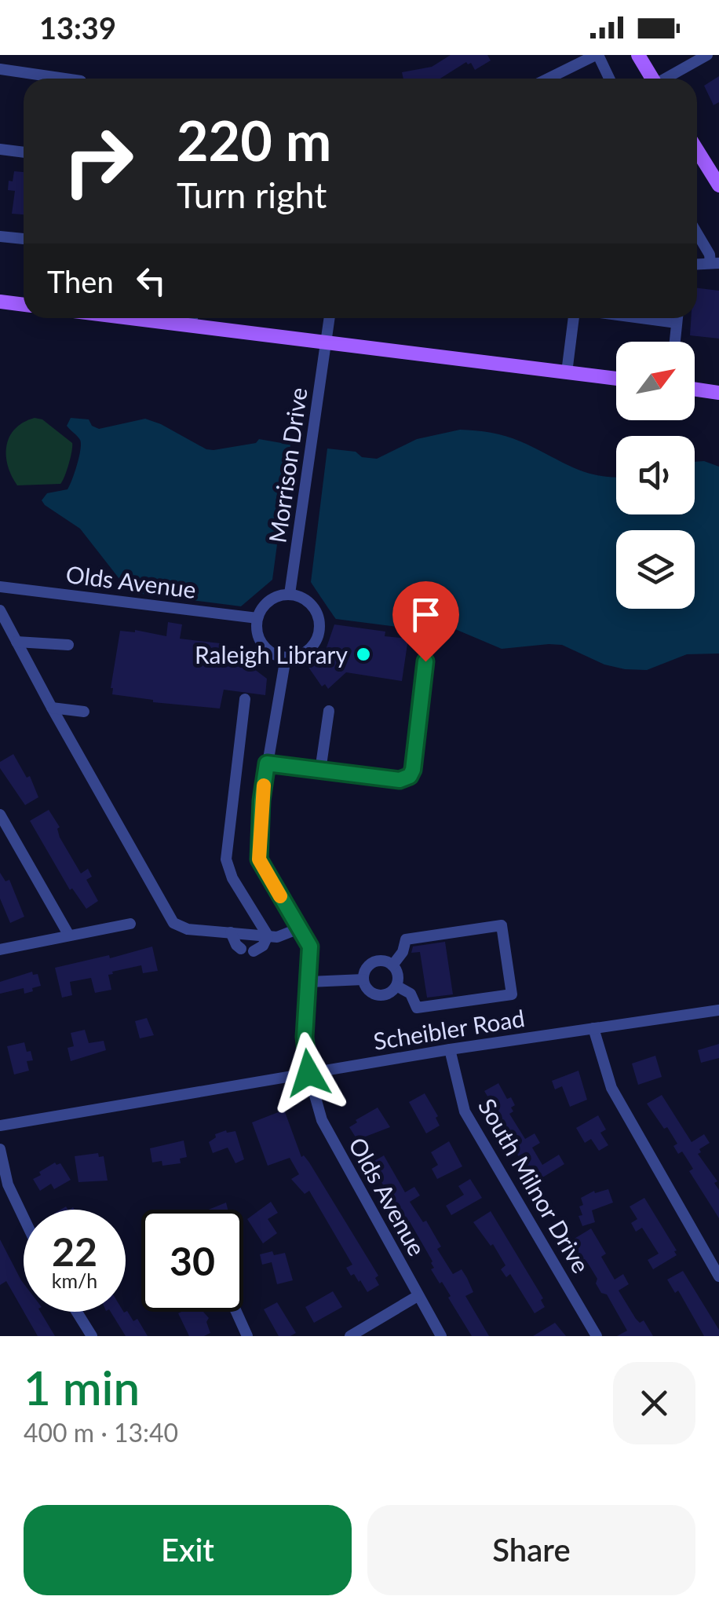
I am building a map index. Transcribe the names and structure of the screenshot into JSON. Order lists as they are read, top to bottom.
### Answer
{
  "streets": {
    "street": [
      "Morrison Drive",
      "Olds Avenue",
      "Scheibler Road",
      "South Milnor Drive"
    ]
  },
  "crossings": [
    ["Morrison Drive", "Olds Avenue"],
    ["Olds Avenue", "Scheibler Road"],
    ["Scheibler Road", "South Milnor Drive"]
  ],
  "places": ["Raleigh Library"],
  "north": "top right",
  "page": {
    "status": "13:39",
    "turn": ["220 m", "Turn right"],
    "then": "Then",
    "speed": "22 km/h",
    "limit": "30",
    "heading": ["1 min", "400 m · 13:40"],
    "buttons": ["Exit", "Share"]
  }
}
